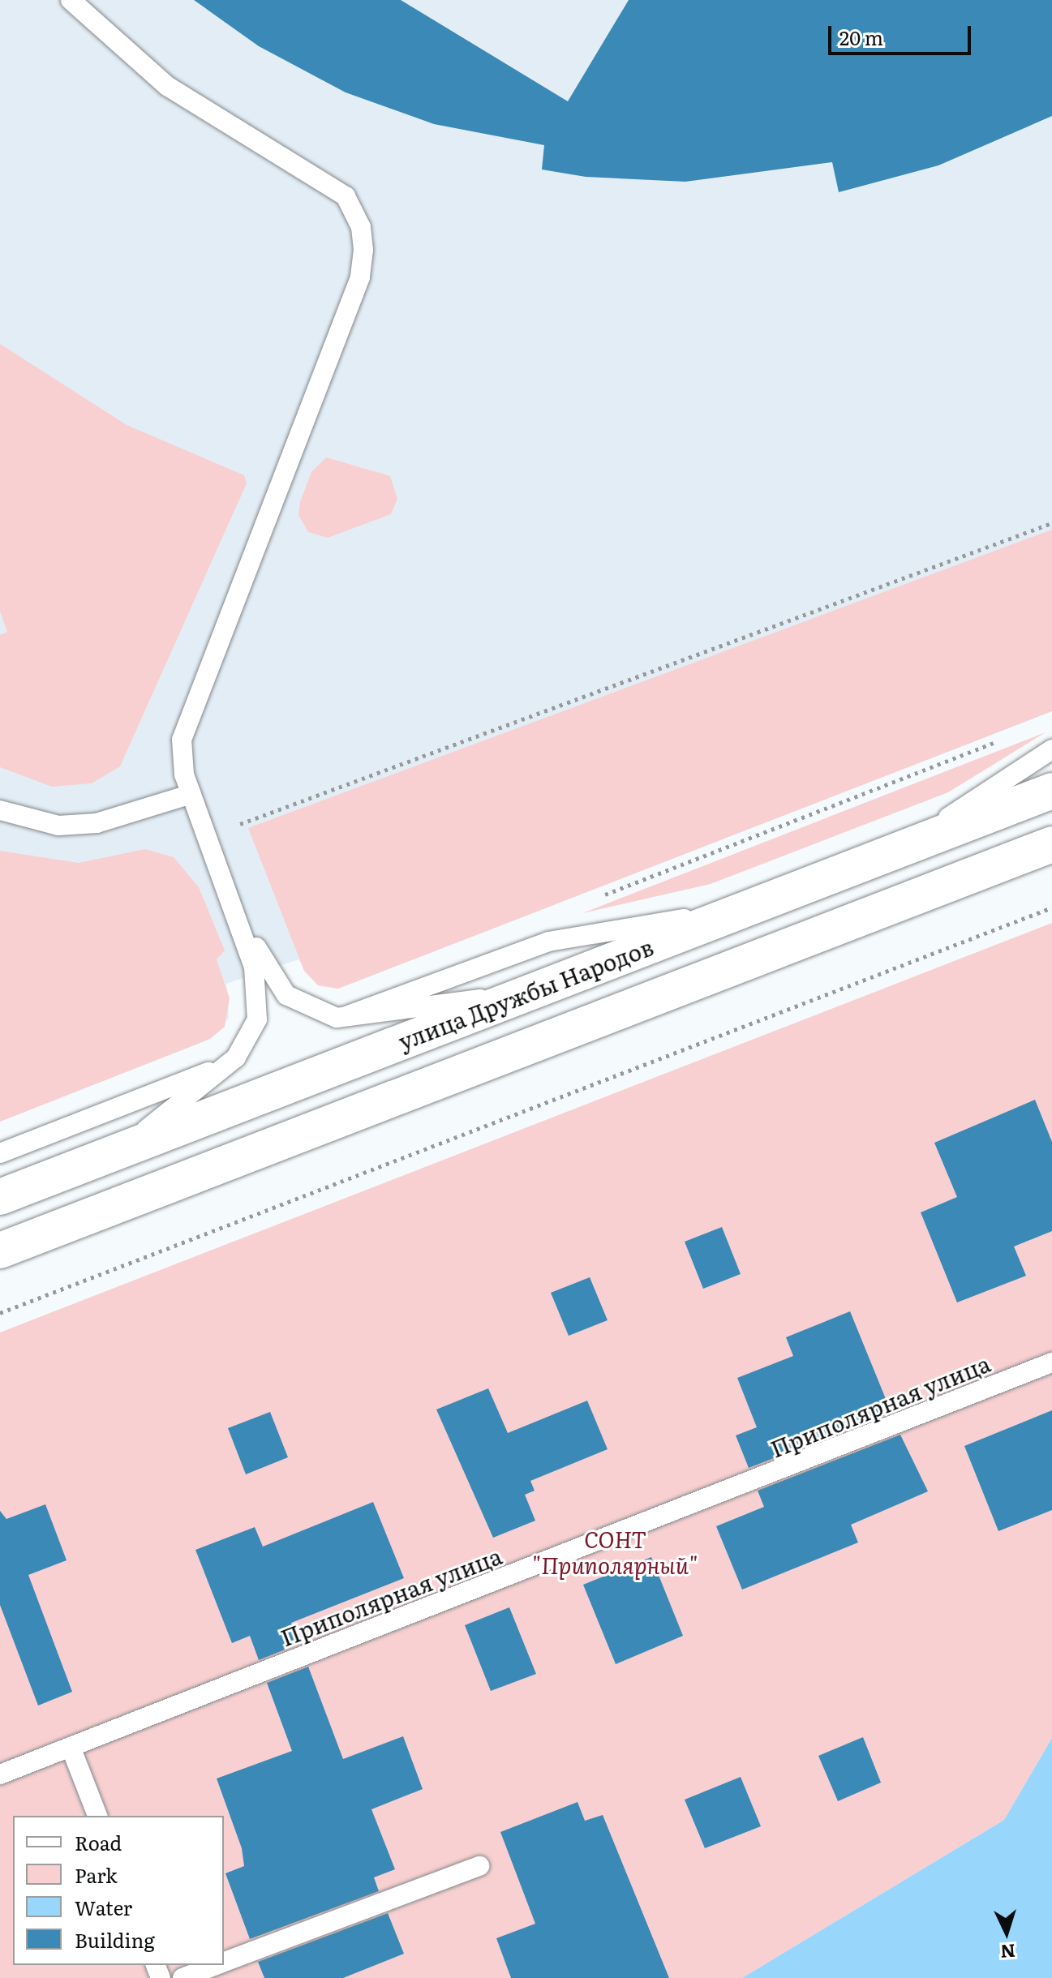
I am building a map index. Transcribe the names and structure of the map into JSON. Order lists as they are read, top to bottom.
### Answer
{
  "streets": {
    "main road": ["улица Дружбы Народов"],
    "lane": ["Приполярная улица"]
  },
  "parks": ["СОНТ \"Приполярный\""],
  "legend": [
    "Road",
    "Park",
    "Water",
    "Building"
  ],
  "scale_bar": "20 m",
  "north": "bottom"
}
